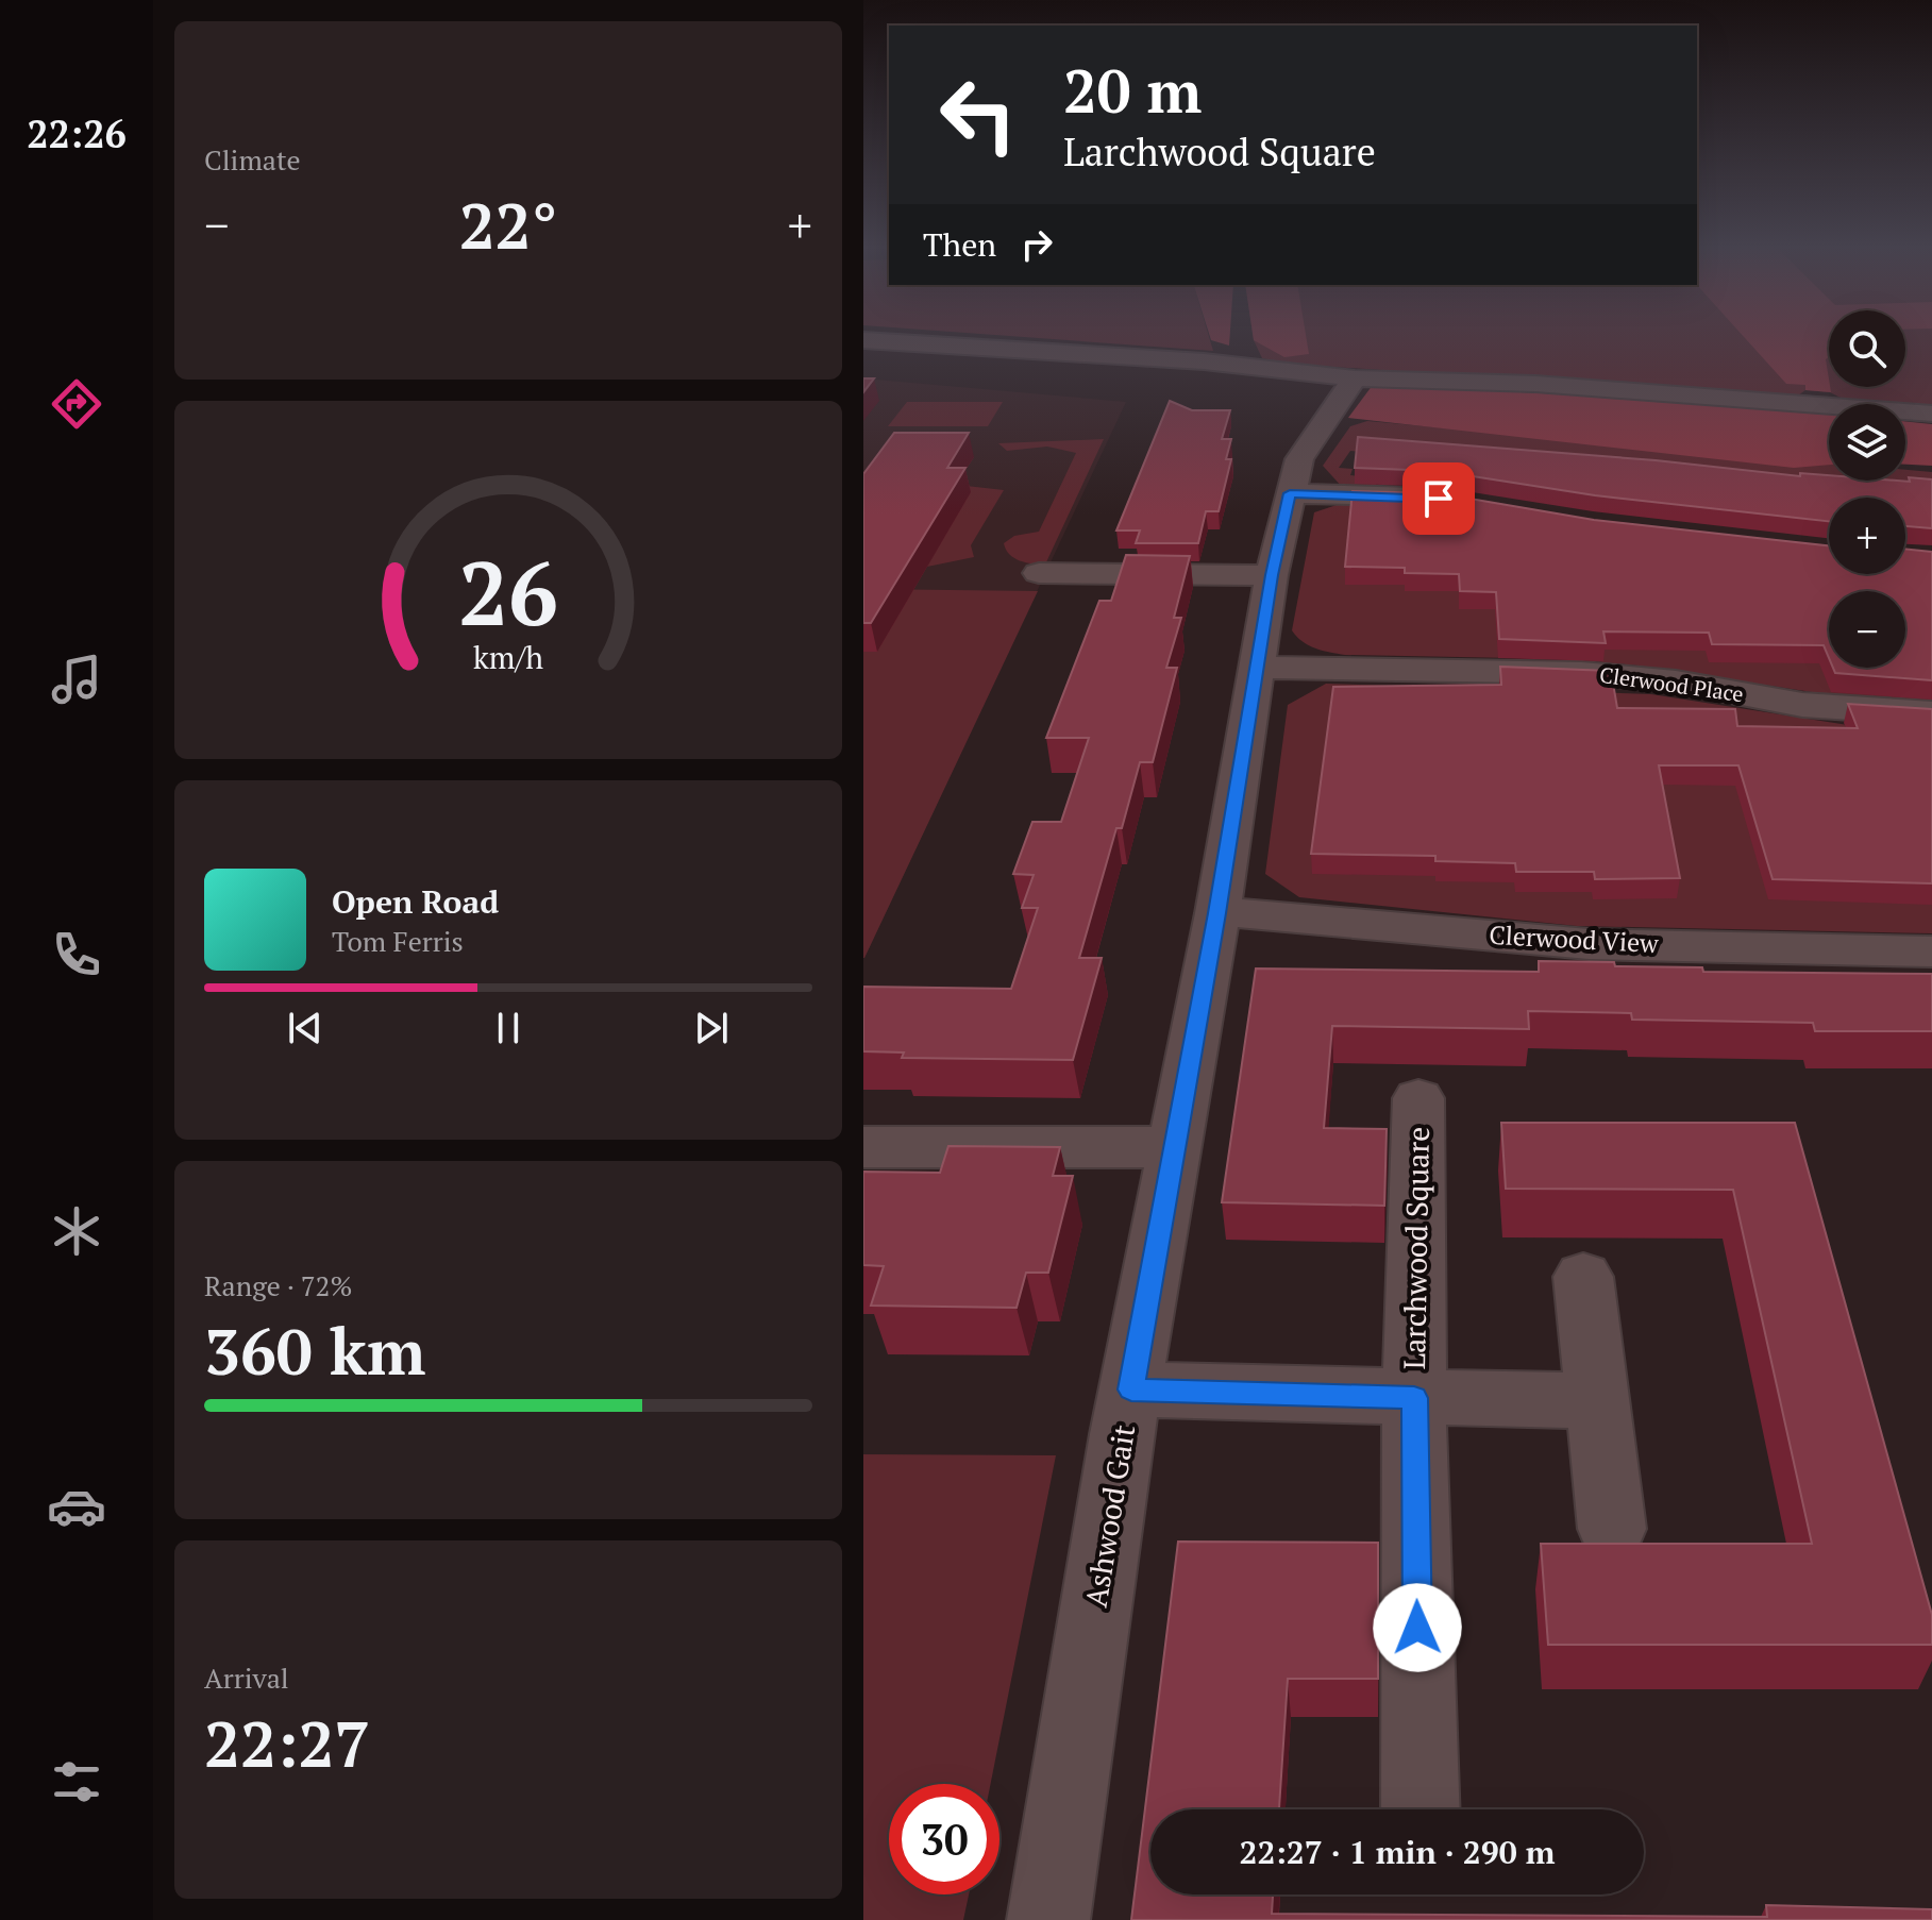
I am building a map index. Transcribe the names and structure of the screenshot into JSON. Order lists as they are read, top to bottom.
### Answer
{
  "streets": {
    "street": [
      "Clerwood Place",
      "Clerwood View",
      "Larchwood Square",
      "Ashwood Gait"
    ]
  },
  "crossings": [
    ["Clerwood Place", "Ashwood Gait"],
    ["Clerwood View", "Ashwood Gait"],
    ["Larchwood Square", "Ashwood Gait"]
  ],
  "page": {
    "tabs": "22:26",
    "tile": [
      "Climate",
      ["Range · 72%", "360 km"],
      ["Arrival", "22:27"]
    ],
    "turn": ["20 m", "Larchwood Square"],
    "heat": ["−", "22°", "+"],
    "then": "Then",
    "map_buttons": ["+", "−"],
    "song": ["Open Road", "Tom Ferris"],
    "limit": "30",
    "trip": "22:27 · 1 min · 290 m",
    "gauge": ["26", "km/h"]
  }
}
